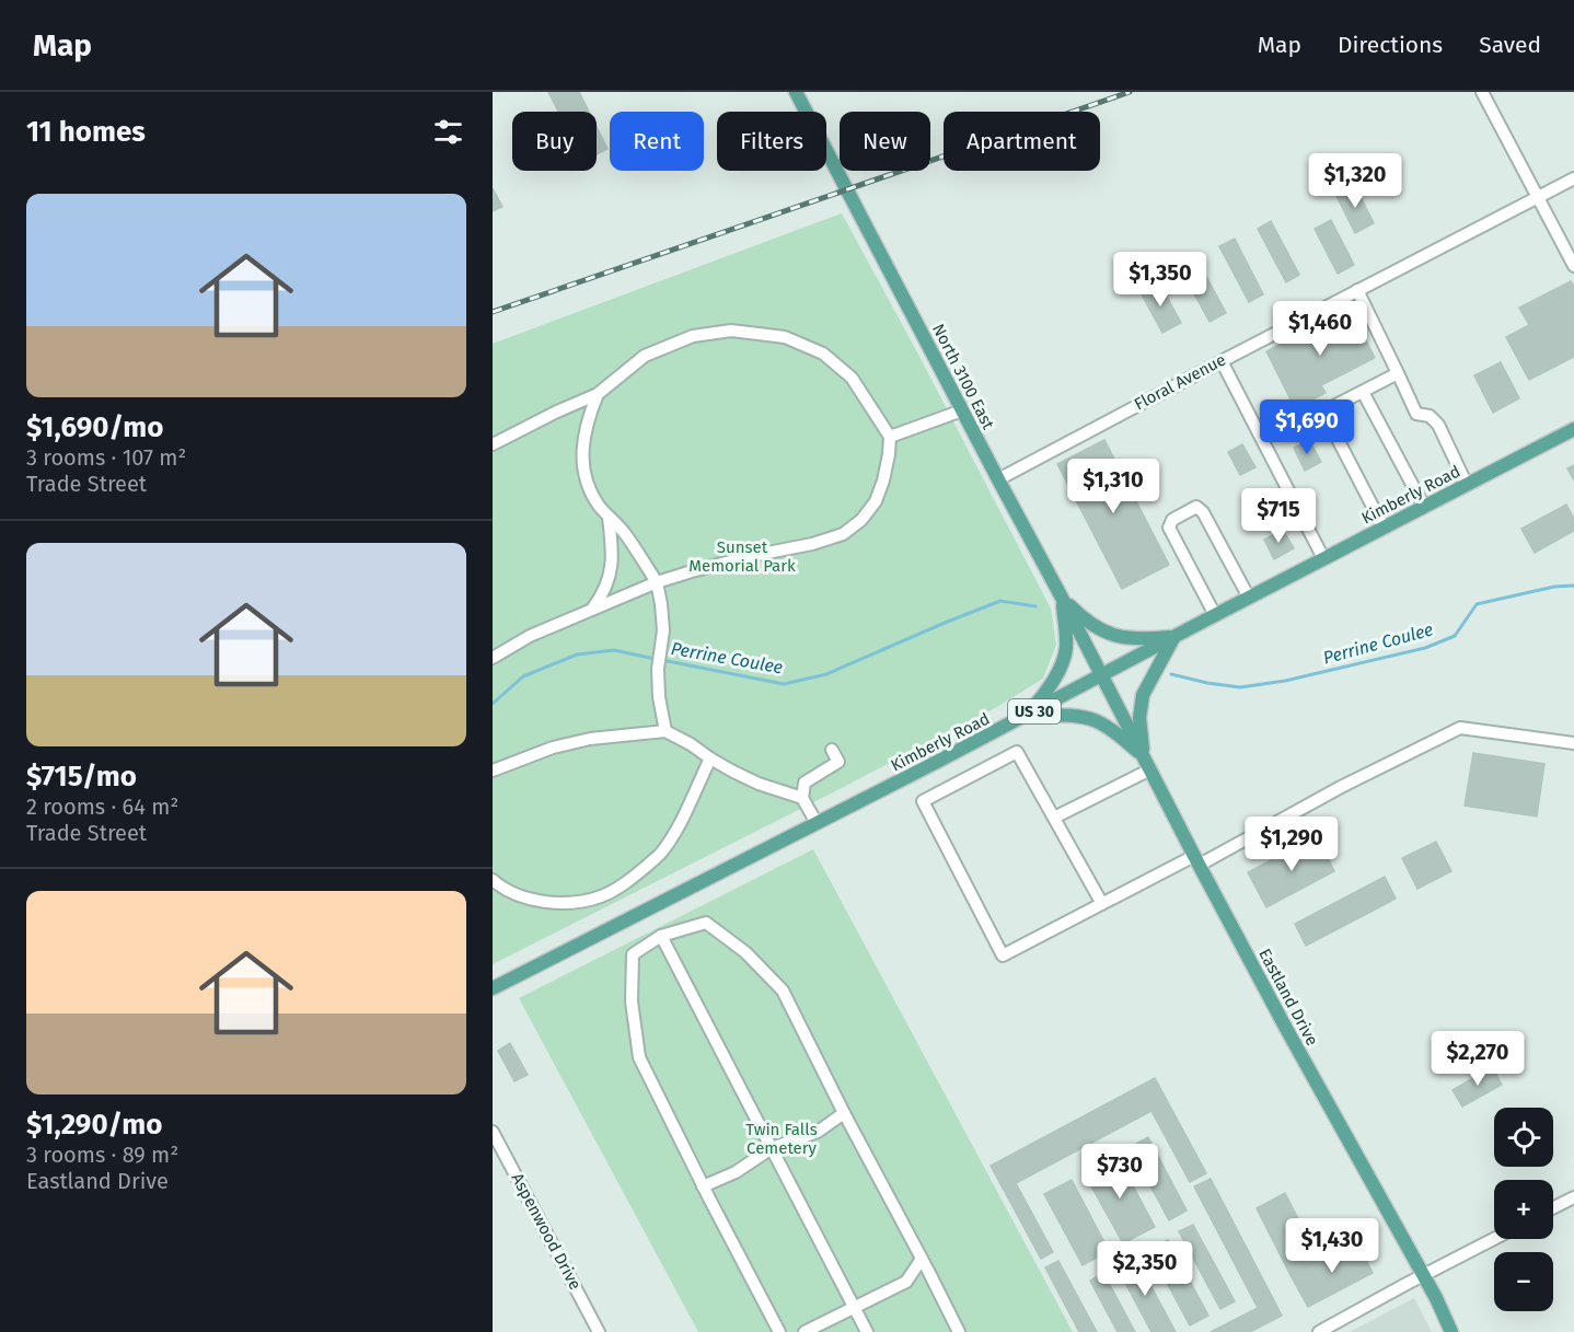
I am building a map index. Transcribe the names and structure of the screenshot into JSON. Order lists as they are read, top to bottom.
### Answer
{
  "streets": {
    "main road": [
      "North 3100 East",
      "Kimberly Road",
      "US 30",
      "Eastland Drive"
    ],
    "street": ["Floral Avenue", "Aspenwood Drive"]
  },
  "crossings": [
    ["North 3100 East", "Floral Avenue"],
    ["North 3100 East", "Kimberly Road"],
    ["North 3100 East", "Eastland Drive"],
    ["Kimberly Road", "Eastland Drive"]
  ],
  "water": ["Perrine Coulee"],
  "parks": ["Sunset Memorial Park", "Twin Falls Cemetery"],
  "page": {
    "header": "Map",
    "nav": ["Map", "Directions", "Saved"],
    "heading": "11 homes",
    "chip": [
      "Buy",
      "Rent",
      "Filters",
      "New",
      "Apartment"
    ],
    "price": [
      "$1,320",
      "$1,350",
      "$1,460",
      "$1,690",
      "$1,310",
      "$715",
      "$1,290",
      "$2,270",
      "$730",
      "$1,430",
      "$2,350"
    ],
    "list": [
      {
        "name": "$1,690/mo",
        "note": "3 rooms · 107 m² · Trade Street"
      },
      {
        "name": "$715/mo",
        "note": "2 rooms · 64 m² · Trade Street"
      },
      {
        "name": "$1,290/mo",
        "note": "3 rooms · 89 m² · Eastland Drive"
      }
    ],
    "map_buttons": ["+", "−"]
  }
}
